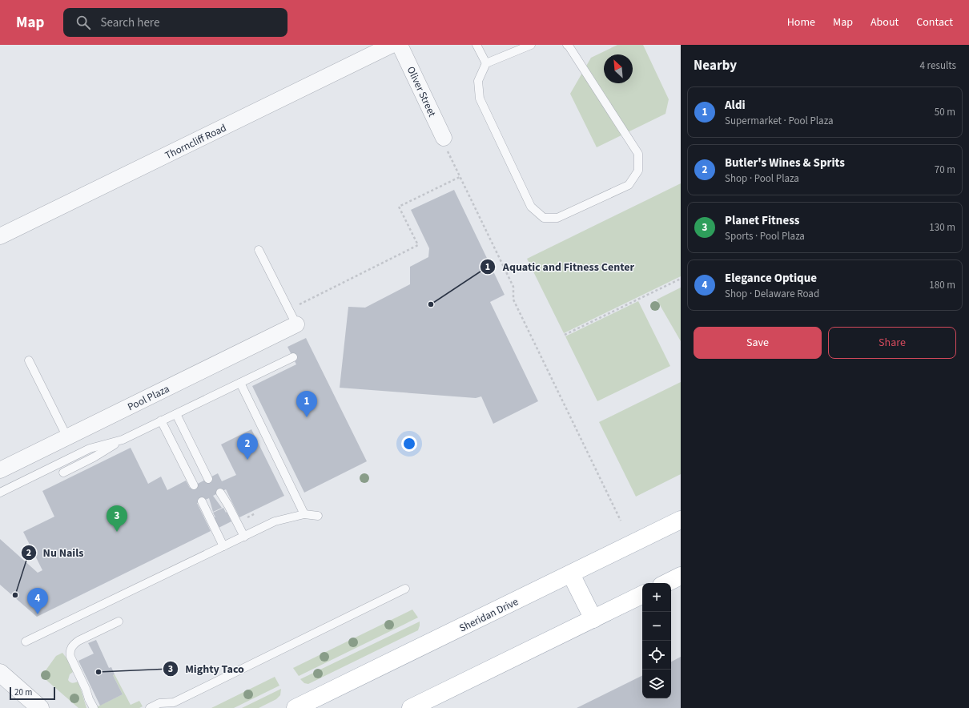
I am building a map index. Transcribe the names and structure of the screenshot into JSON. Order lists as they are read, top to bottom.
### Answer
{
  "streets": {
    "main road": ["Sheridan Drive"],
    "street": ["Oliver Street", "Thorncliff Road", "Pool Plaza"]
  },
  "places": ["Aquatic and Fitness Center", "Nu Nails", "Mighty Taco"],
  "scale_bar": "20 m",
  "north": "top left",
  "page": {
    "header": "Map",
    "search": "Search here",
    "nav": [
      "Home",
      "Map",
      "About",
      "Contact"
    ],
    "heading": ["Nearby", "4 results"],
    "list": [
      {
        "mark": "1",
        "name": "Aldi",
        "note": "Supermarket · Pool Plaza",
        "value": "50 m"
      },
      {
        "mark": "2",
        "name": "Butler's Wines & Sprits",
        "note": "Shop · Pool Plaza",
        "value": "70 m"
      },
      {
        "mark": "3",
        "name": "Planet Fitness",
        "note": "Sports · Pool Plaza",
        "value": "130 m"
      },
      {
        "mark": "4",
        "name": "Elegance Optique",
        "note": "Shop · Delaware Road",
        "value": "180 m"
      }
    ],
    "buttons": ["Save", "Share"],
    "pins": [
      "1",
      "2",
      "3",
      "4"
    ],
    "map_buttons": ["+", "−"],
    "scale": "20 m"
  }
}
